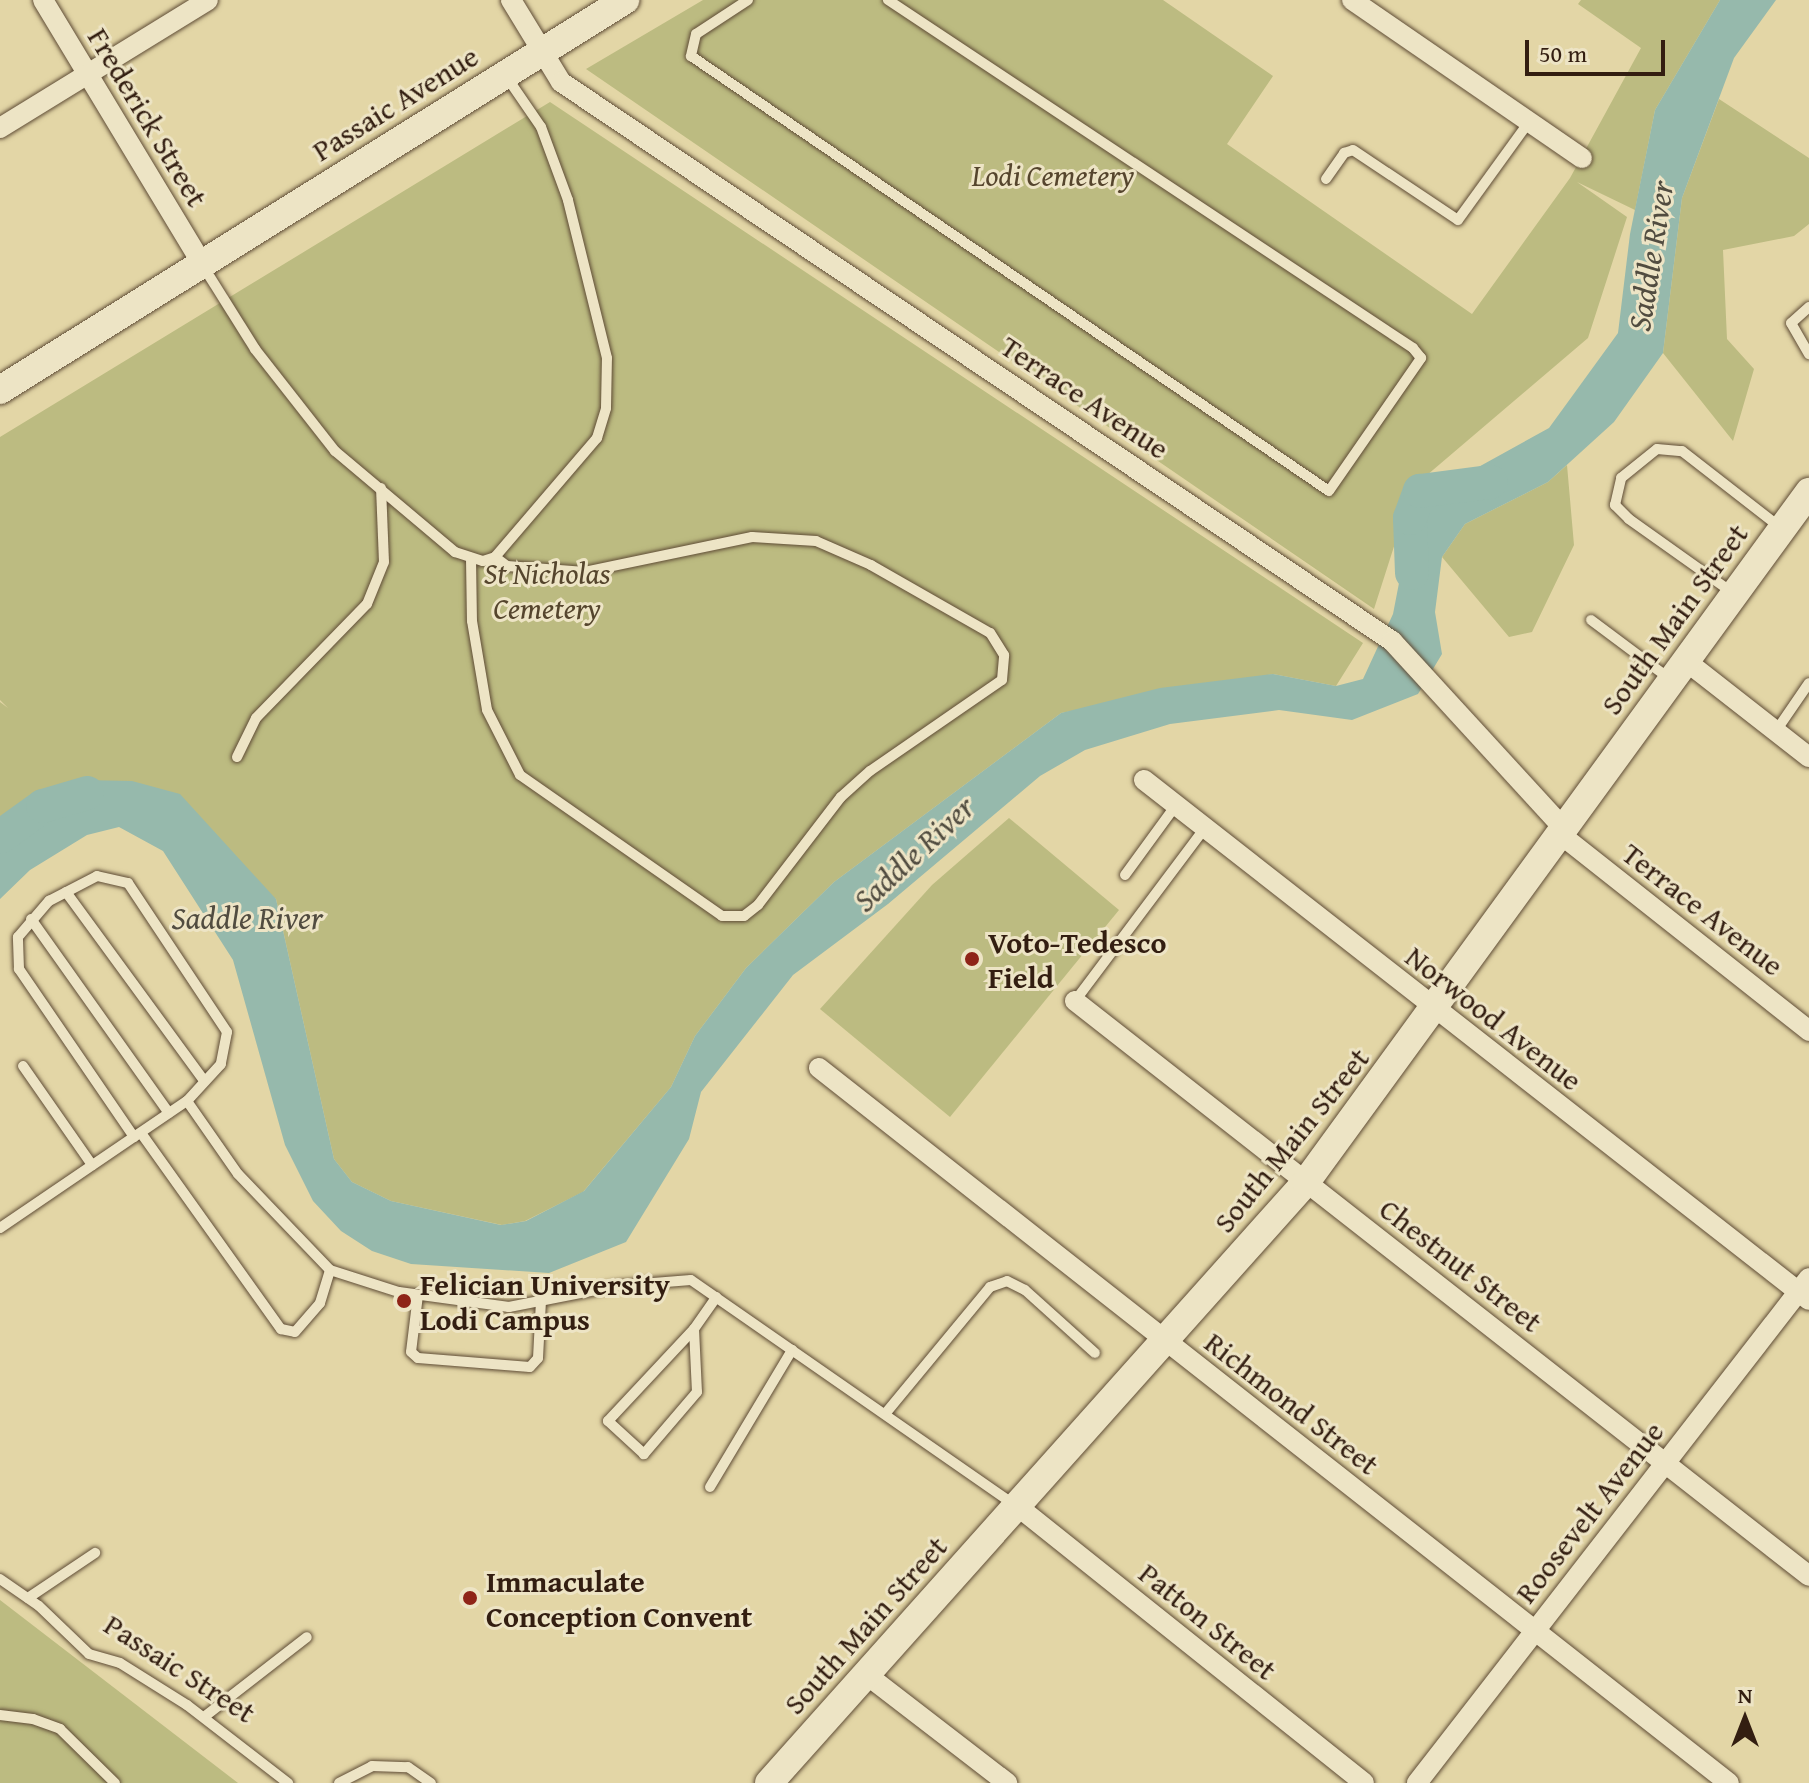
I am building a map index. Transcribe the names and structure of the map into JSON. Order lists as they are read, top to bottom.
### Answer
{
  "streets": {
    "street": [
      "Passaic Avenue",
      "Frederick Street",
      "Terrace Avenue",
      "South Main Street",
      "Norwood Avenue",
      "Chestnut Street",
      "Richmond Street",
      "Roosevelt Avenue",
      "Patton Street"
    ],
    "lane": ["Passaic Street"]
  },
  "crossings": [
    ["Passaic Avenue", "Frederick Street"],
    ["Passaic Avenue", "Terrace Avenue"],
    ["Terrace Avenue", "South Main Street"],
    ["South Main Street", "Norwood Avenue"],
    ["South Main Street", "Chestnut Street"],
    ["South Main Street", "Richmond Street"],
    ["South Main Street", "Patton Street"],
    ["Norwood Avenue", "Roosevelt Avenue"],
    ["Chestnut Street", "Roosevelt Avenue"],
    ["Richmond Street", "Roosevelt Avenue"]
  ],
  "water": ["Saddle River"],
  "parks": ["Lodi Cemetery", "St Nicholas Cemetery"],
  "places": ["Voto-Tedesco Field", "Felician University Lodi Campus", "Immaculate Conception Convent"],
  "scale_bar": "50 m",
  "north": "top"
}
